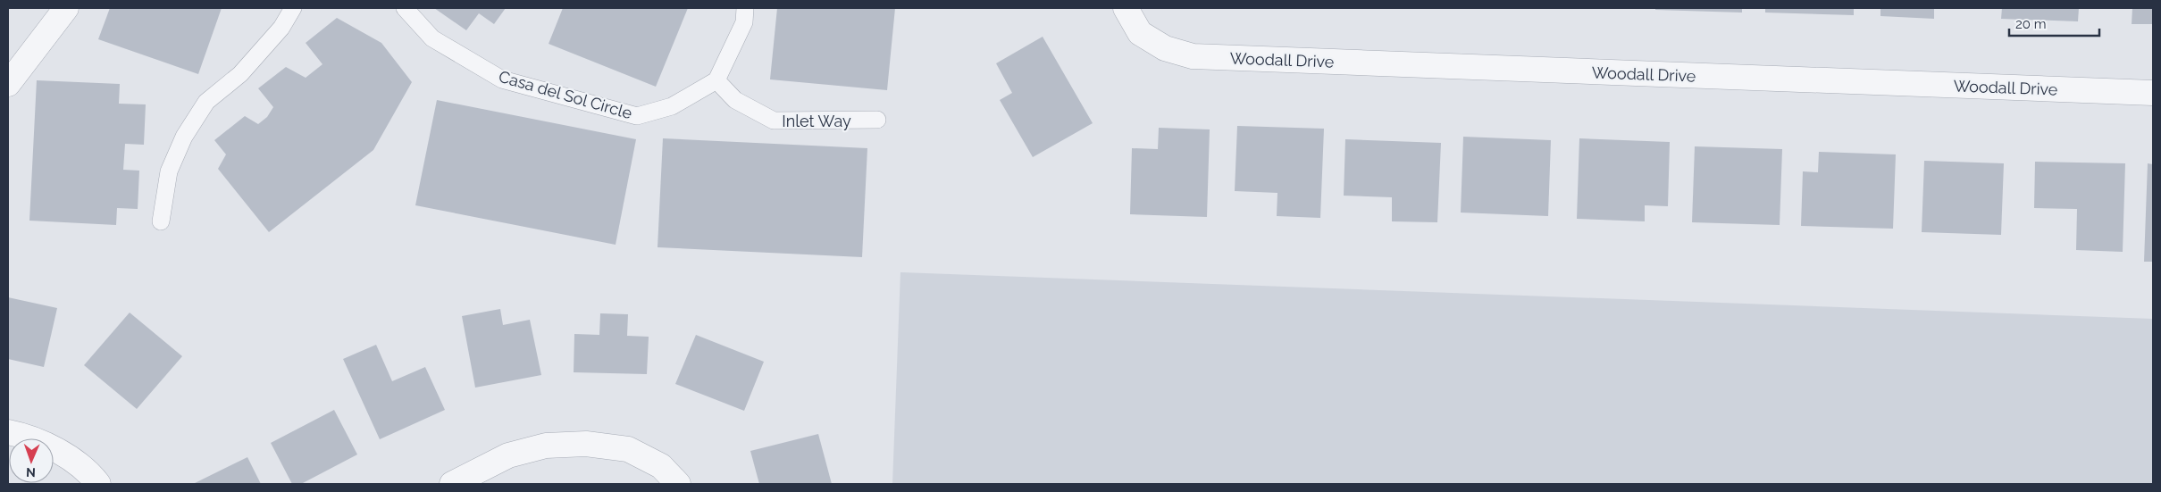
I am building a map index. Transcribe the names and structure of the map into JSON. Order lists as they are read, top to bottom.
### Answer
{
  "streets": {
    "street": ["Woodall Drive"],
    "lane": ["Casa del Sol Circle", "Inlet Way"]
  },
  "crossings": [
    ["Casa del Sol Circle", "Inlet Way"]
  ],
  "scale_bar": "20 m",
  "north": "bottom"
}
